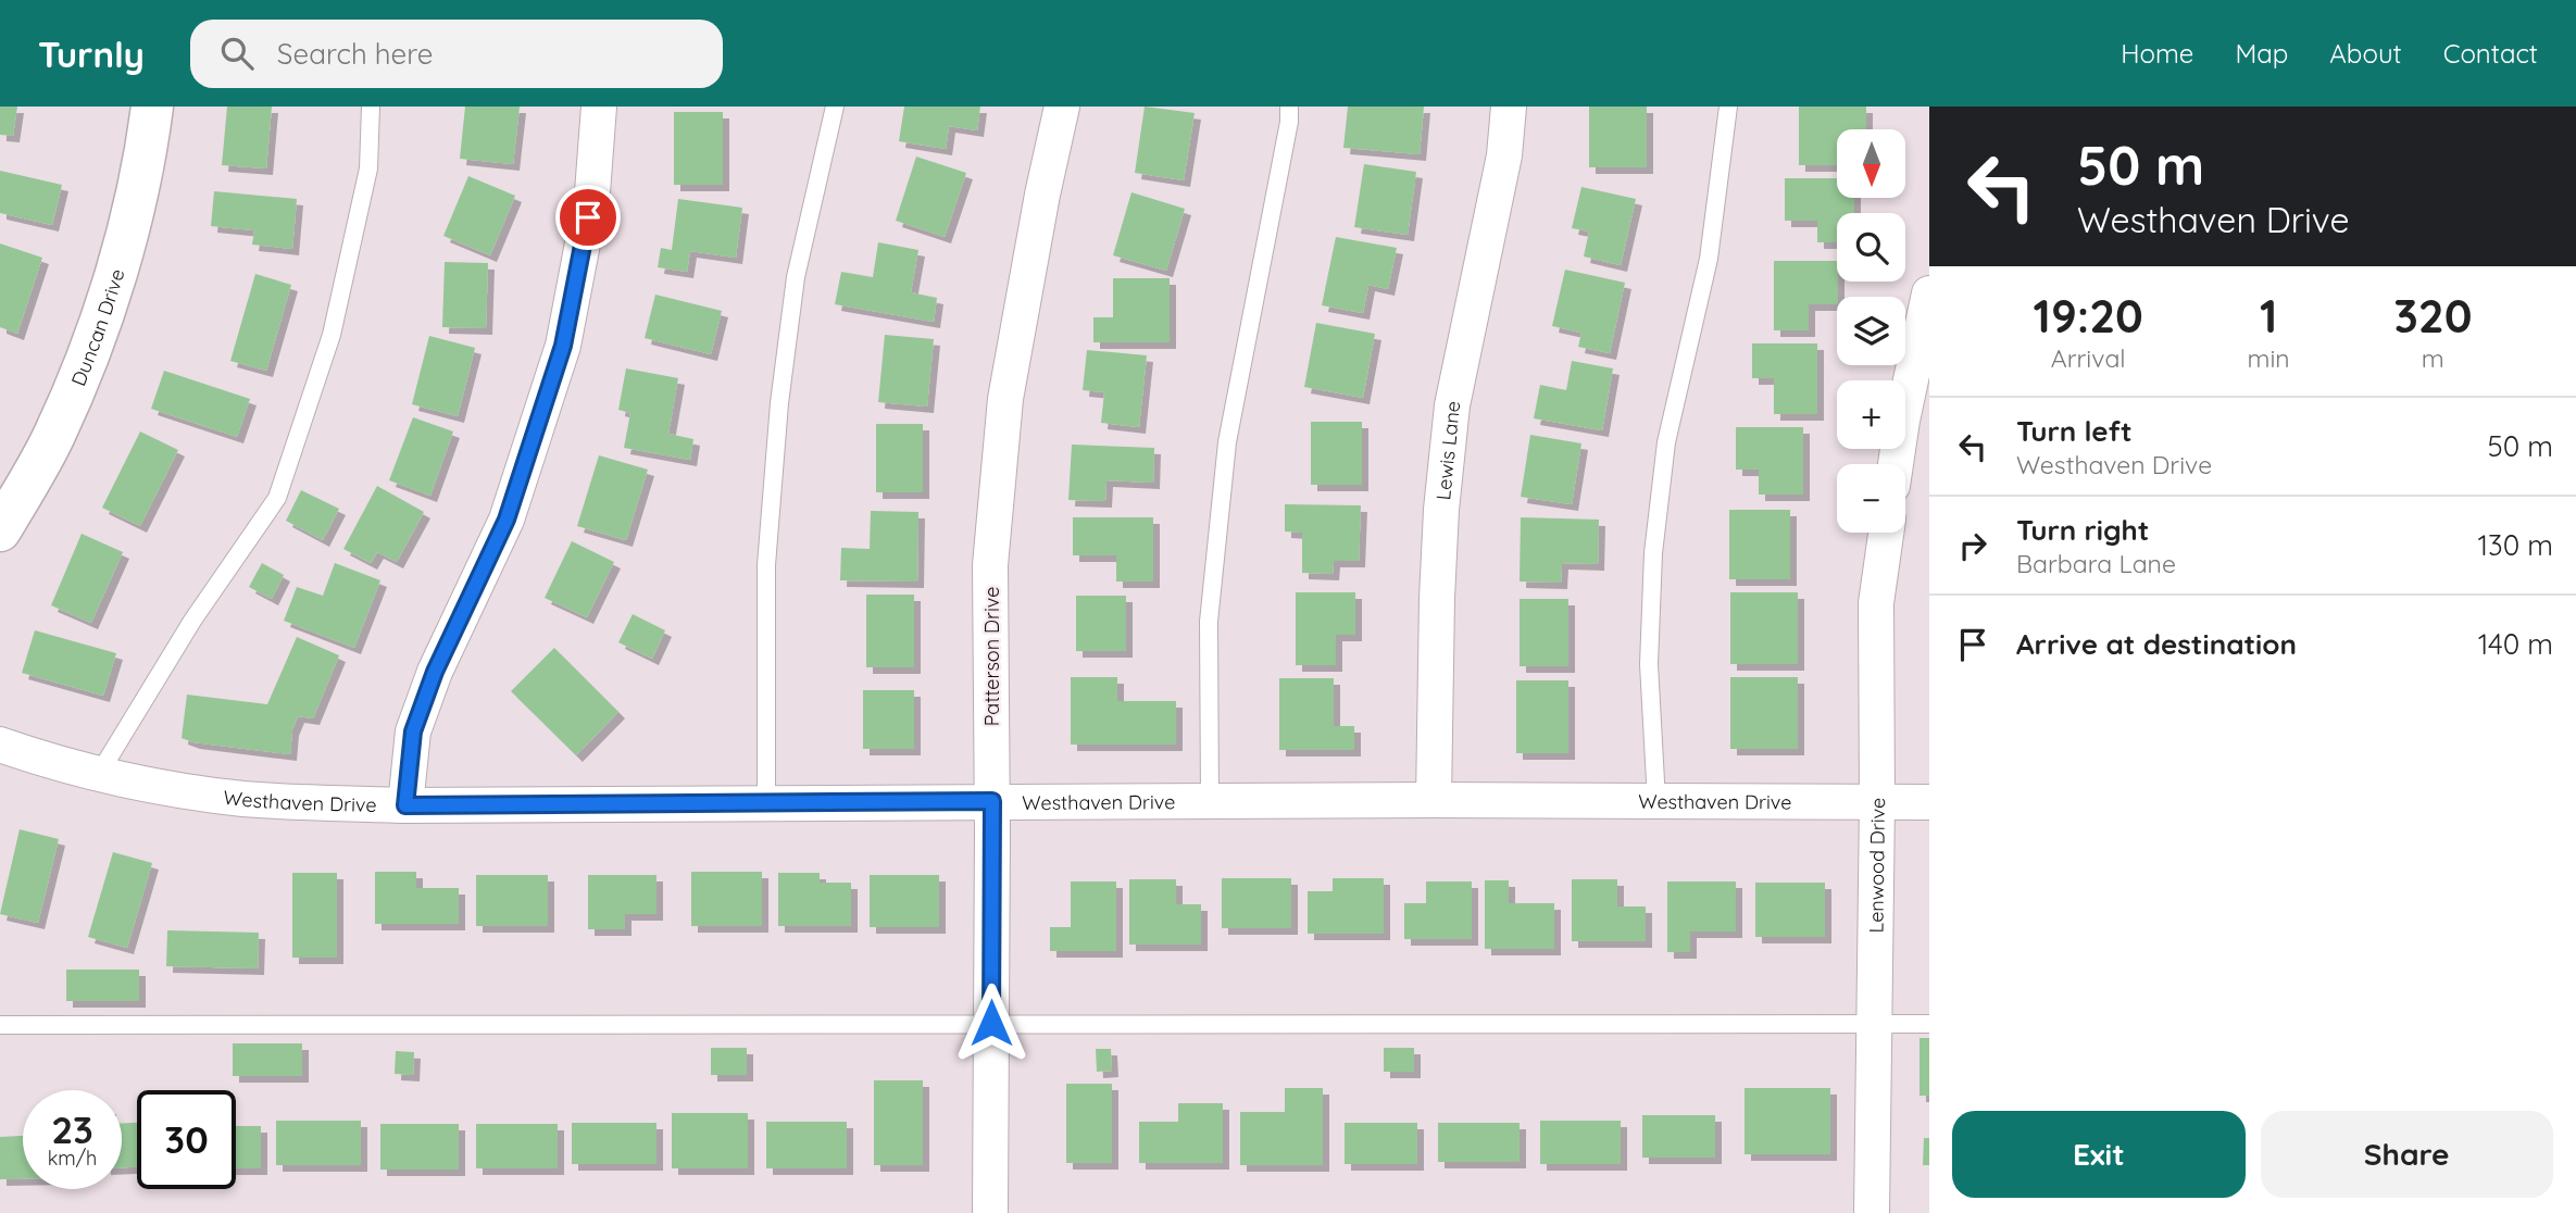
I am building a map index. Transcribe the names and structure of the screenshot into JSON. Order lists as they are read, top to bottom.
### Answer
{
  "streets": {
    "street": [
      "Duncan Drive",
      "Lewis Lane",
      "Patterson Drive",
      "Westhaven Drive",
      "Lenwood Drive"
    ]
  },
  "crossings": [
    ["Lewis Lane", "Westhaven Drive"],
    ["Patterson Drive", "Westhaven Drive"],
    ["Westhaven Drive", "Lenwood Drive"]
  ],
  "north": "bottom",
  "page": {
    "header": "Turnly",
    "search": "Search here",
    "nav": [
      "Home",
      "Map",
      "About",
      "Contact"
    ],
    "turn": ["50 m", "Westhaven Drive"],
    "map_buttons": ["+", "−"],
    "eta": [
      "19:20",
      "Arrival",
      "1",
      "min",
      "320",
      "m"
    ],
    "list": [
      {
        "name": "Turn left",
        "note": "Westhaven Drive",
        "value": "50 m"
      },
      {
        "name": "Turn right",
        "note": "Barbara Lane",
        "value": "130 m"
      },
      {
        "name": "Arrive at destination",
        "value": "140 m"
      }
    ],
    "speed": "23 km/h",
    "limit": "30",
    "buttons": ["Exit", "Share"]
  }
}
